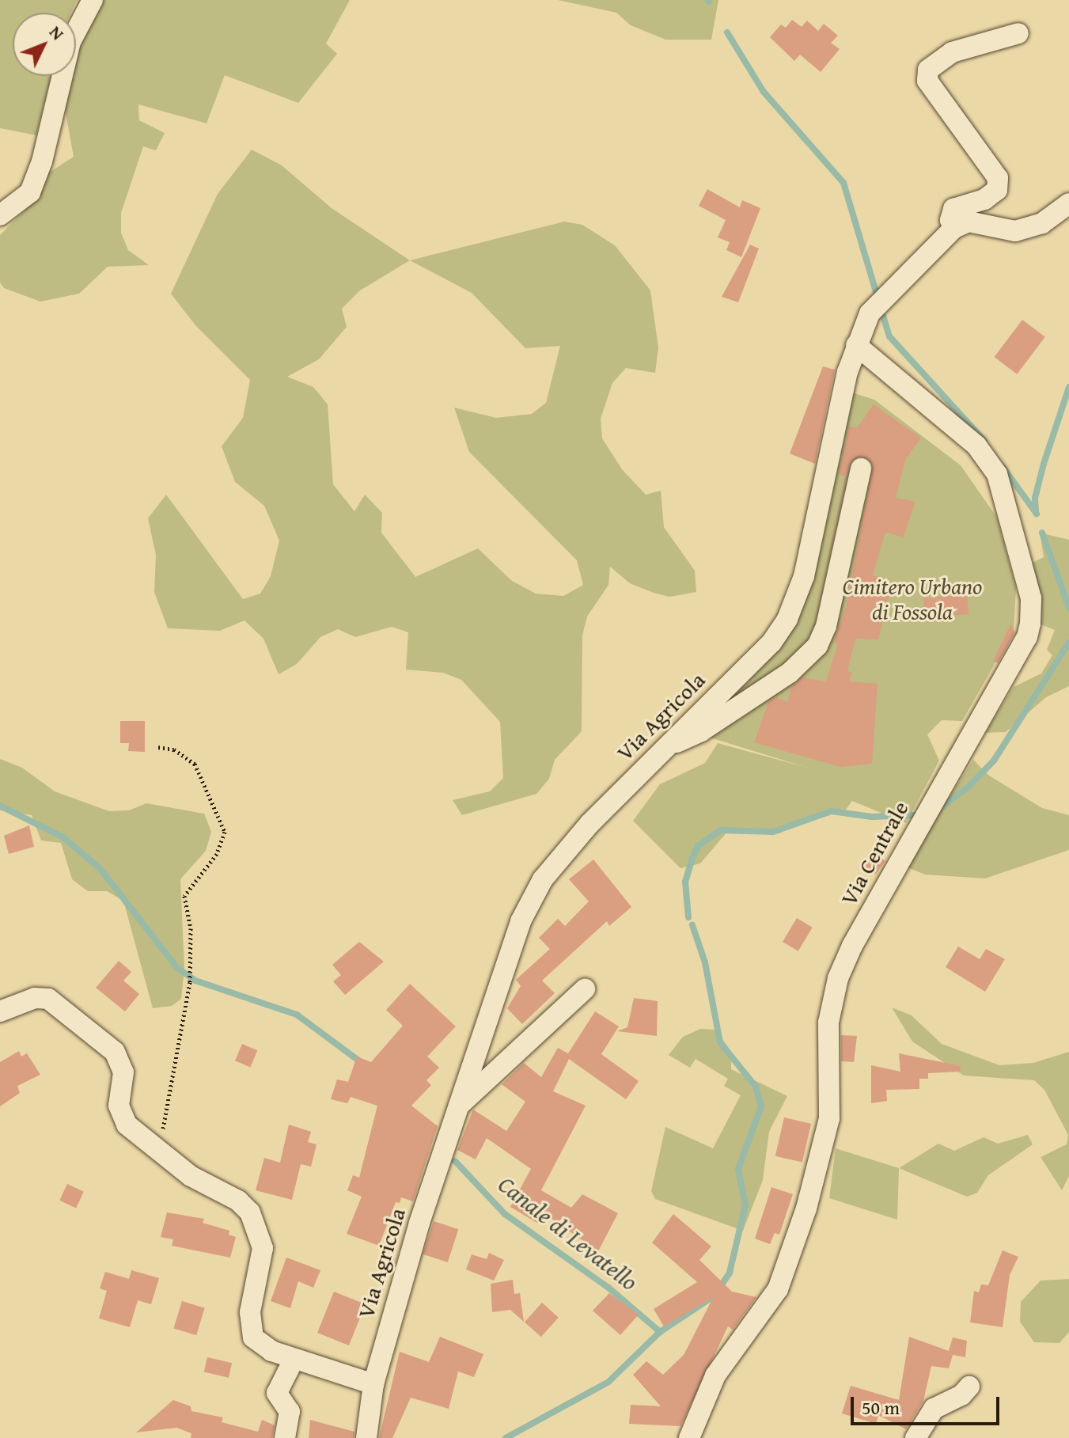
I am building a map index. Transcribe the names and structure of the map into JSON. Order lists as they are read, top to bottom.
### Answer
{
  "streets": {
    "street": ["Via Agricola", "Via Centrale"]
  },
  "crossings": [
    ["Via Agricola", "Via Centrale"]
  ],
  "water": ["Canale di Levatello"],
  "parks": ["Cimitero Urbano di Fossola"],
  "scale_bar": "50 m",
  "north": "top right"
}
